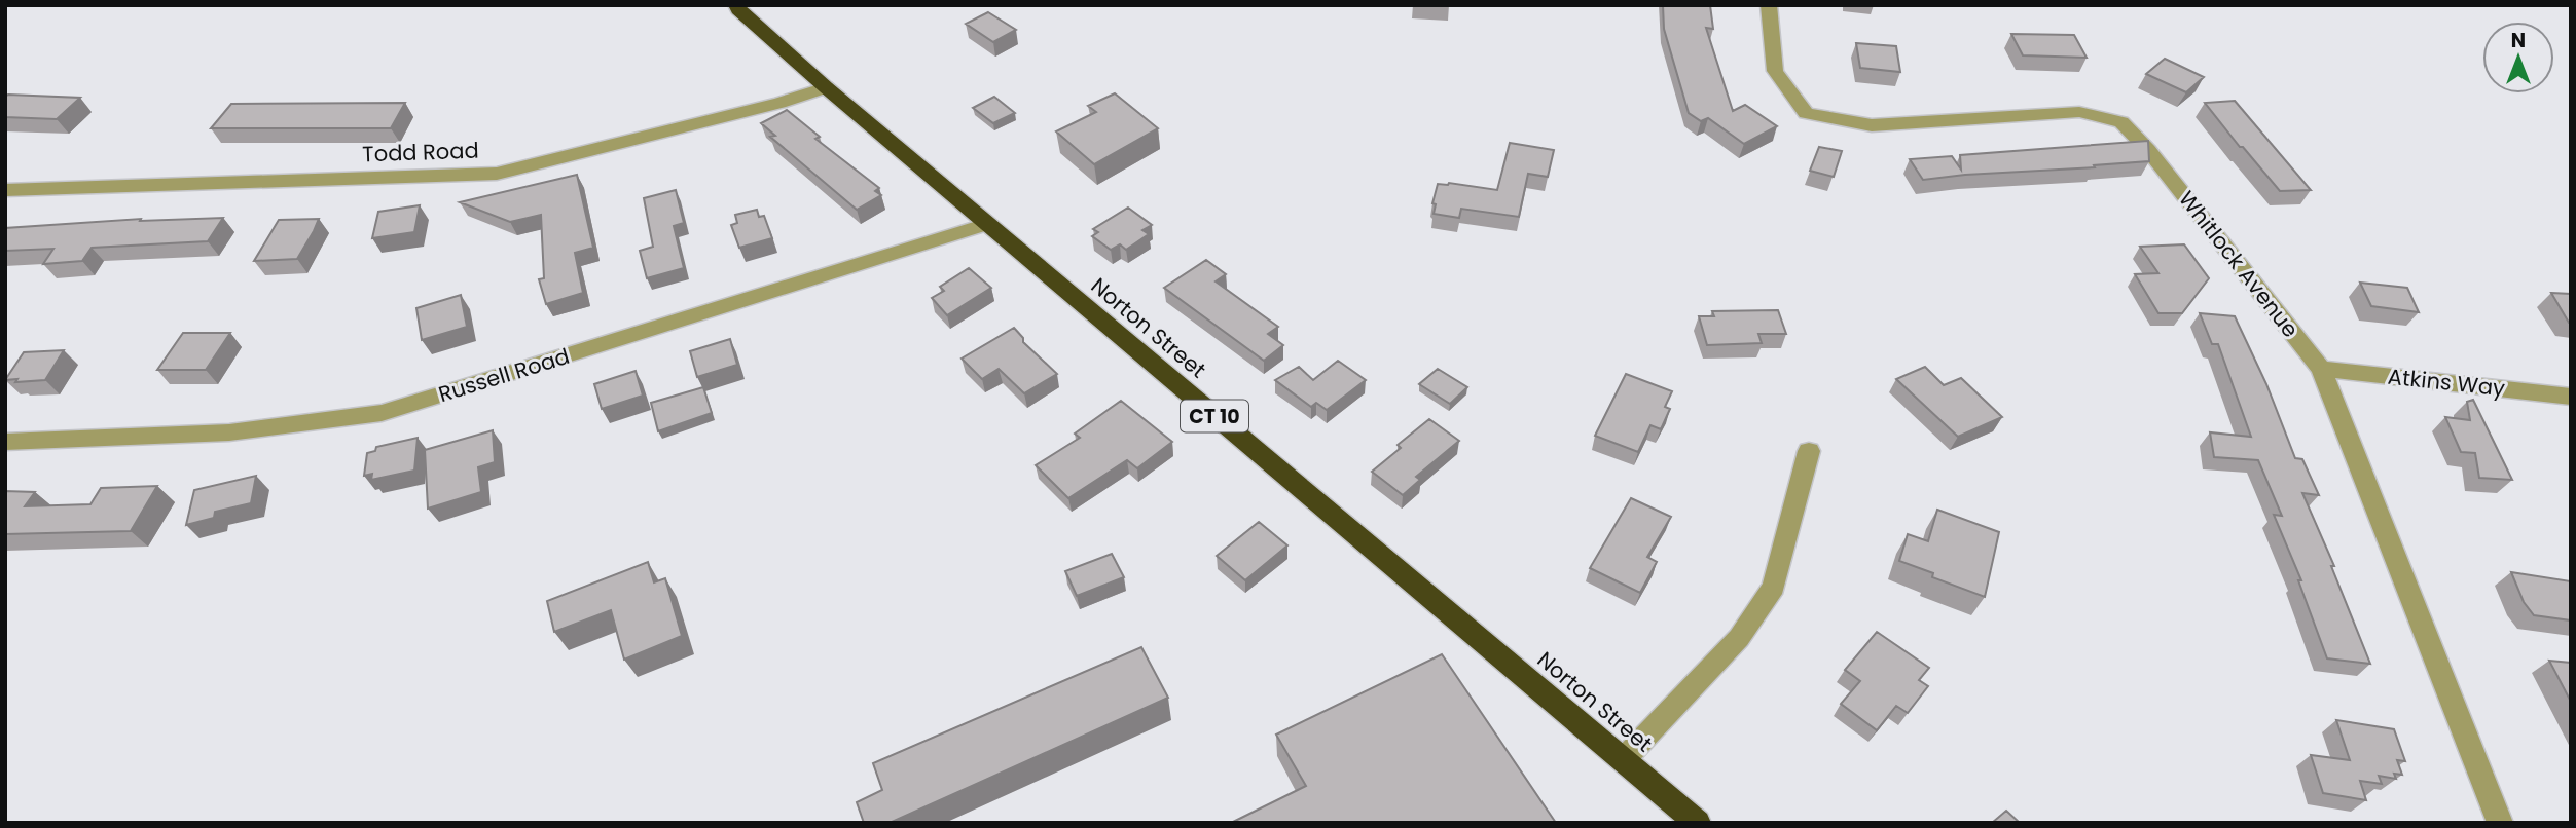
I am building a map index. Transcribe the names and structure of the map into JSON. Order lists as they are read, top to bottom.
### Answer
{
  "streets": {
    "highway": ["Norton Street", "CT 10"],
    "street": [
      "Todd Road",
      "Whitlock Avenue",
      "Russell Road",
      "Atkins Way"
    ]
  },
  "crossings": [
    ["Todd Road", "Norton Street"],
    ["Whitlock Avenue", "Atkins Way"],
    ["Norton Street", "Russell Road"]
  ],
  "north": "top"
}
